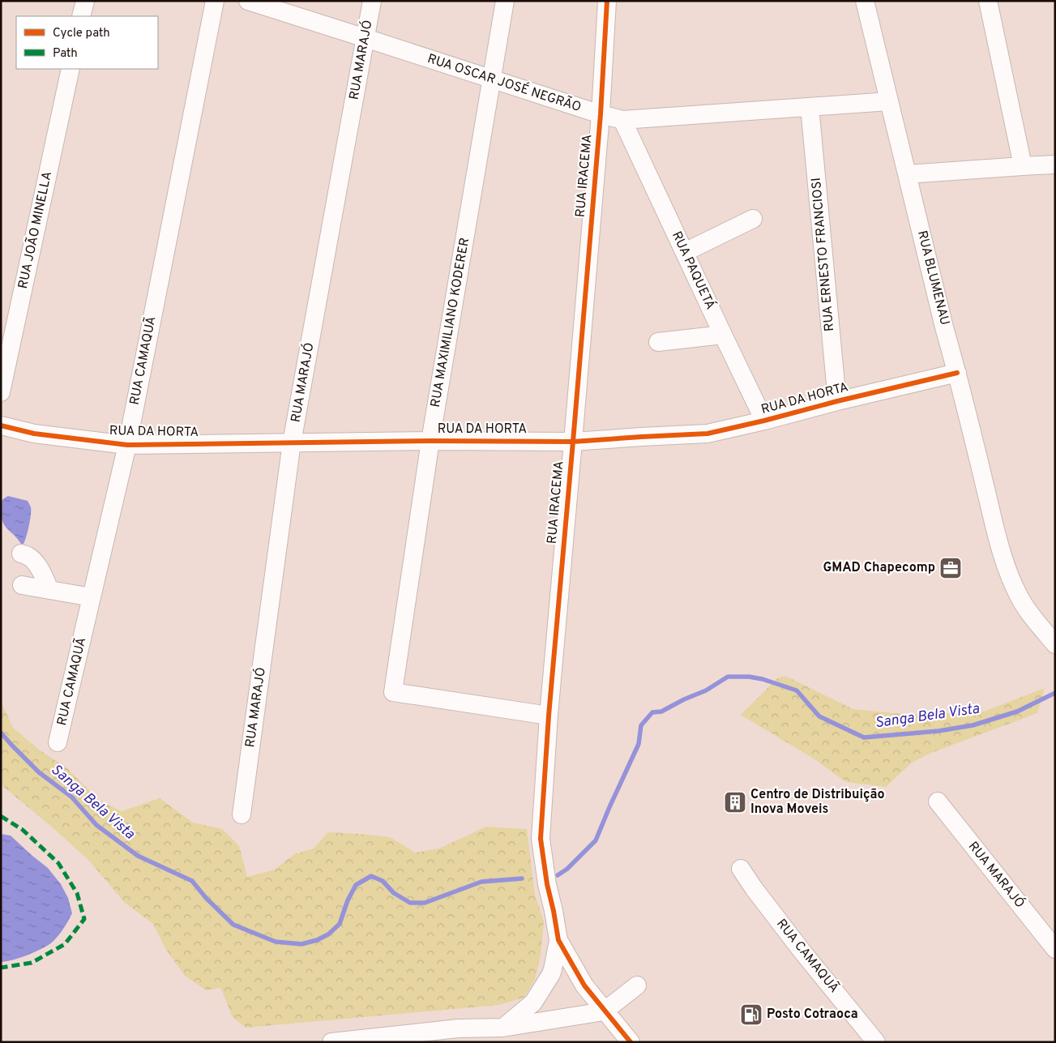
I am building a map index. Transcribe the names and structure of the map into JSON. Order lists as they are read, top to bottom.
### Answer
{
  "streets": {
    "street": [
      "RUA MARAJÓ",
      "RUA OSCAR JOSÉ NEGRÃO",
      "RUA IRACEMA",
      "RUA JOÃO MINELLA",
      "RUA ERNESTO FRANCIOSI",
      "RUA PAQUETÁ",
      "RUA BLUMENAU",
      "RUA MAXIMILIANO KODERER",
      "RUA CAMAQUÃ",
      "RUA DA HORTA"
    ]
  },
  "crossings": [
    ["RUA MARAJÓ", "RUA OSCAR JOSÉ NEGRÃO"],
    ["RUA MARAJÓ", "RUA DA HORTA"],
    ["RUA OSCAR JOSÉ NEGRÃO", "RUA IRACEMA"],
    ["RUA OSCAR JOSÉ NEGRÃO", "RUA ERNESTO FRANCIOSI"],
    ["RUA OSCAR JOSÉ NEGRÃO", "RUA PAQUETÁ"],
    ["RUA OSCAR JOSÉ NEGRÃO", "RUA BLUMENAU"],
    ["RUA OSCAR JOSÉ NEGRÃO", "RUA MAXIMILIANO KODERER"],
    ["RUA IRACEMA", "RUA MAXIMILIANO KODERER"],
    ["RUA IRACEMA", "RUA DA HORTA"],
    ["RUA ERNESTO FRANCIOSI", "RUA DA HORTA"],
    ["RUA PAQUETÁ", "RUA DA HORTA"],
    ["RUA BLUMENAU", "RUA DA HORTA"],
    ["RUA MAXIMILIANO KODERER", "RUA DA HORTA"],
    ["RUA CAMAQUÃ", "RUA DA HORTA"]
  ],
  "water": ["Sanga Bela Vista"],
  "places": {
    "office": ["GMAD Chapecomp"],
    "building": ["Centro de Distribuição Inova Moveis"],
    "fuel station": ["Posto Cotraoca"]
  },
  "legend": ["Cycle path", "Path"]
}
